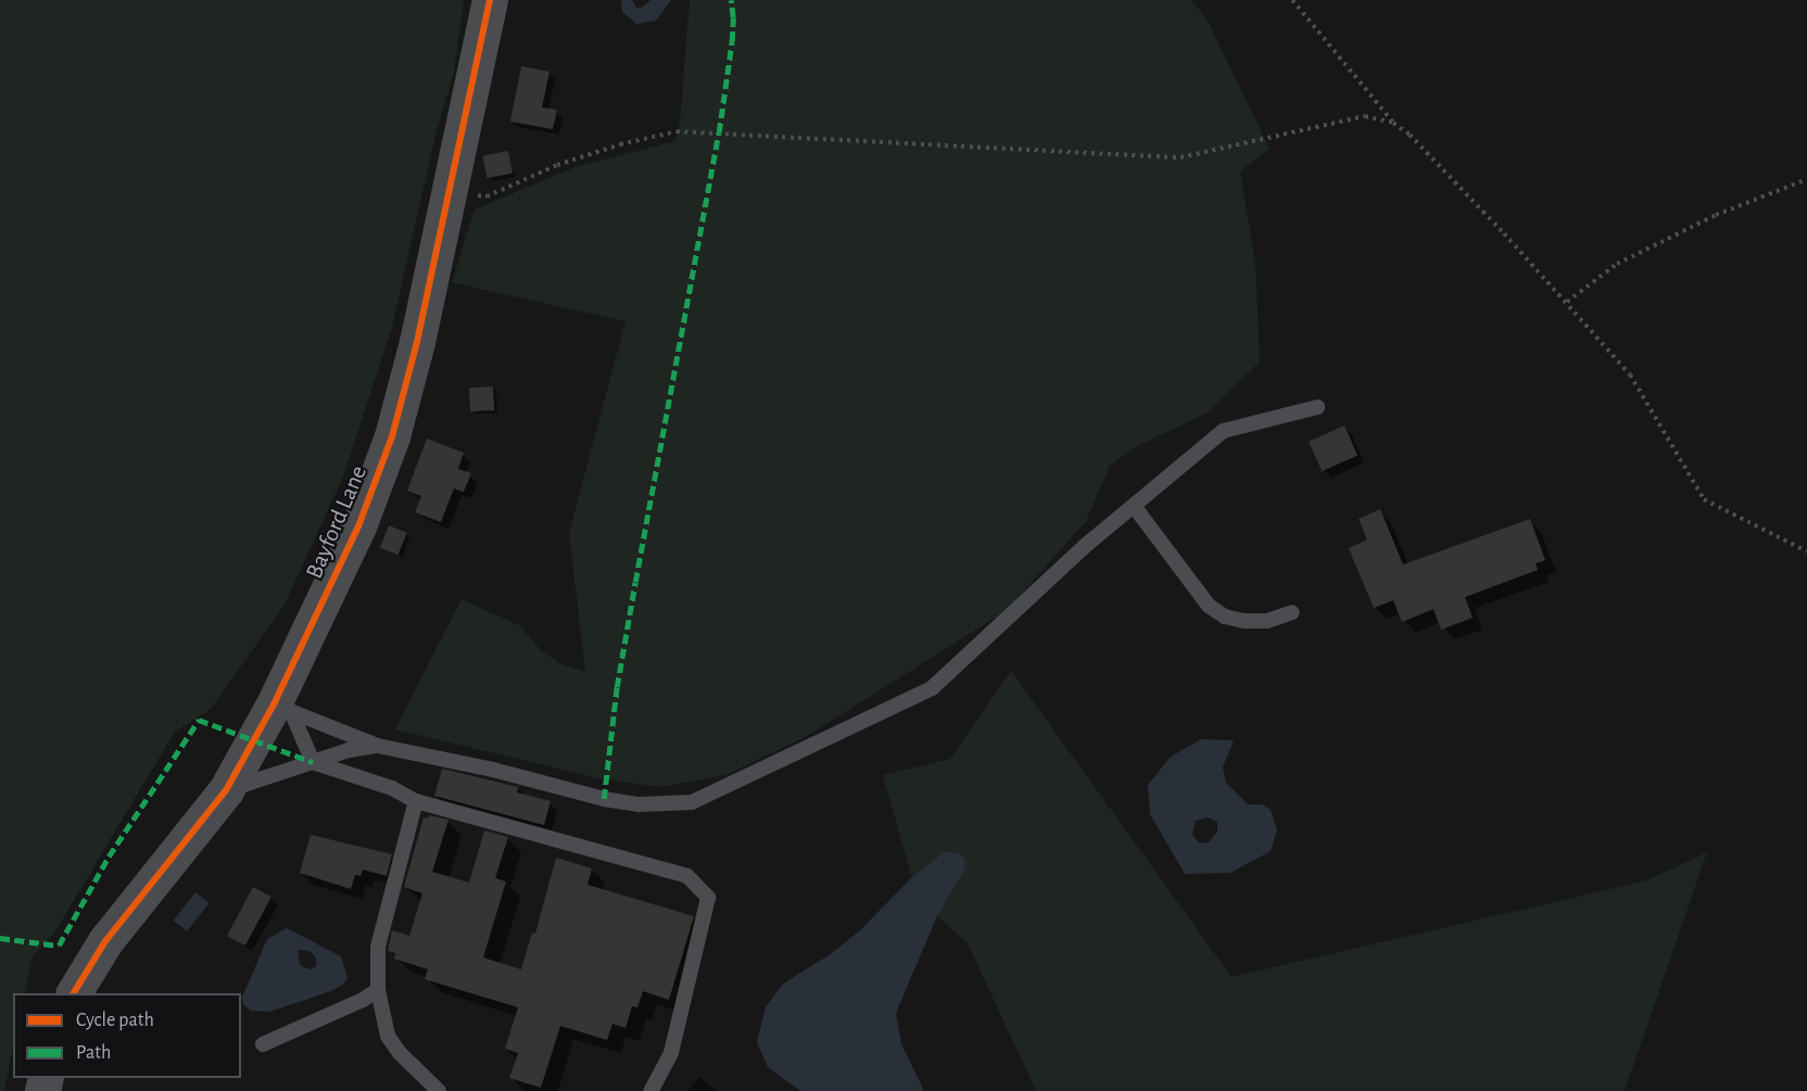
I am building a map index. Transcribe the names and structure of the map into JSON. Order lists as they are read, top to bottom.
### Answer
{
  "streets": {
    "street": ["Bayford Lane"]
  },
  "legend": ["Cycle path", "Path"]
}
